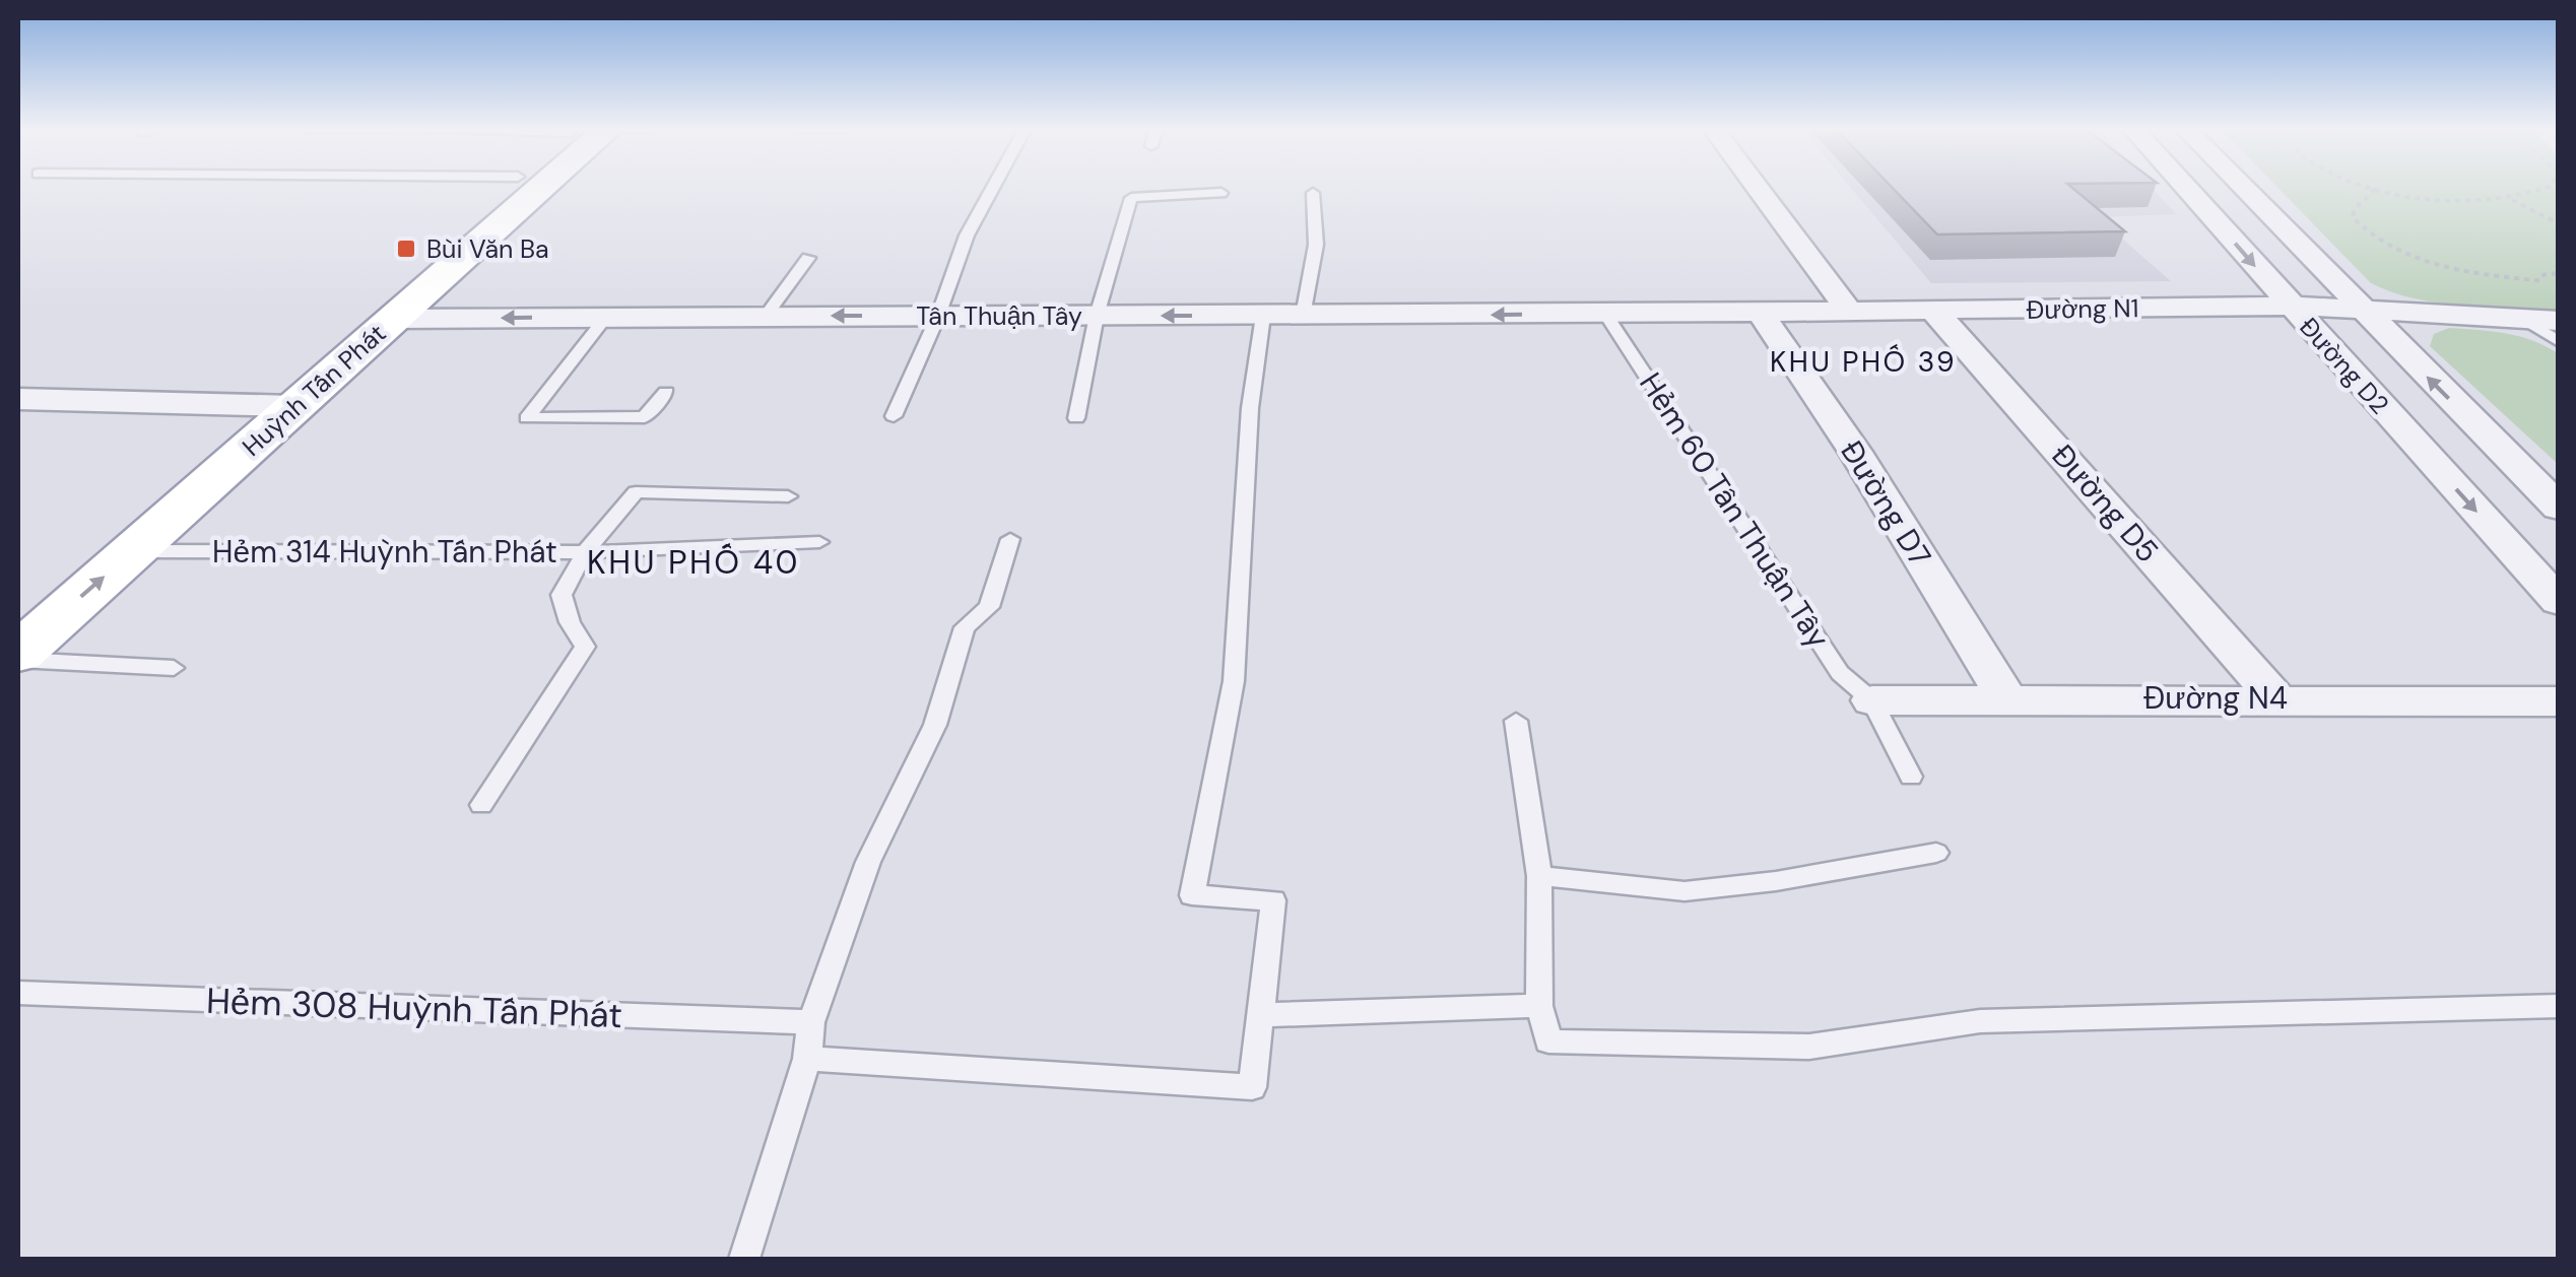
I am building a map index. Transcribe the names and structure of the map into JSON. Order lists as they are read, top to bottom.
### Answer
{
  "streets": {
    "main road": ["Huỳnh Tấn Phát"],
    "street": [
      "Đường N1",
      "Tân Thuận Tây",
      "Đường D2",
      "Đường D7",
      "Đường D5",
      "Đường N4"
    ],
    "lane": ["Hẻm 60 Tân Thuận Tây", "Hẻm 314 Huỳnh Tấn Phát", "Hẻm 308 Huỳnh Tấn Phát"]
  },
  "crossings": [
    ["Đường N1", "Tân Thuận Tây"],
    ["Đường N1", "Đường D2"],
    ["Đường N1", "Đường D7"],
    ["Đường N1", "Đường D5"],
    ["Đường N1", "Hẻm 60 Tân Thuận Tây"],
    ["Tân Thuận Tây", "Huỳnh Tấn Phát"],
    ["Tân Thuận Tây", "Hẻm 60 Tân Thuận Tây"],
    ["Huỳnh Tấn Phát", "Hẻm 314 Huỳnh Tấn Phát"],
    ["Đường D7", "Đường N4"],
    ["Đường D5", "Đường N4"],
    ["Hẻm 60 Tân Thuận Tây", "Đường N4"]
  ],
  "one_way": ["Tân Thuận Tây"],
  "districts": ["KHU PHỐ 39", "KHU PHỐ 40"],
  "places": {
    "transit": ["Bùi Văn Ba"]
  }
}
